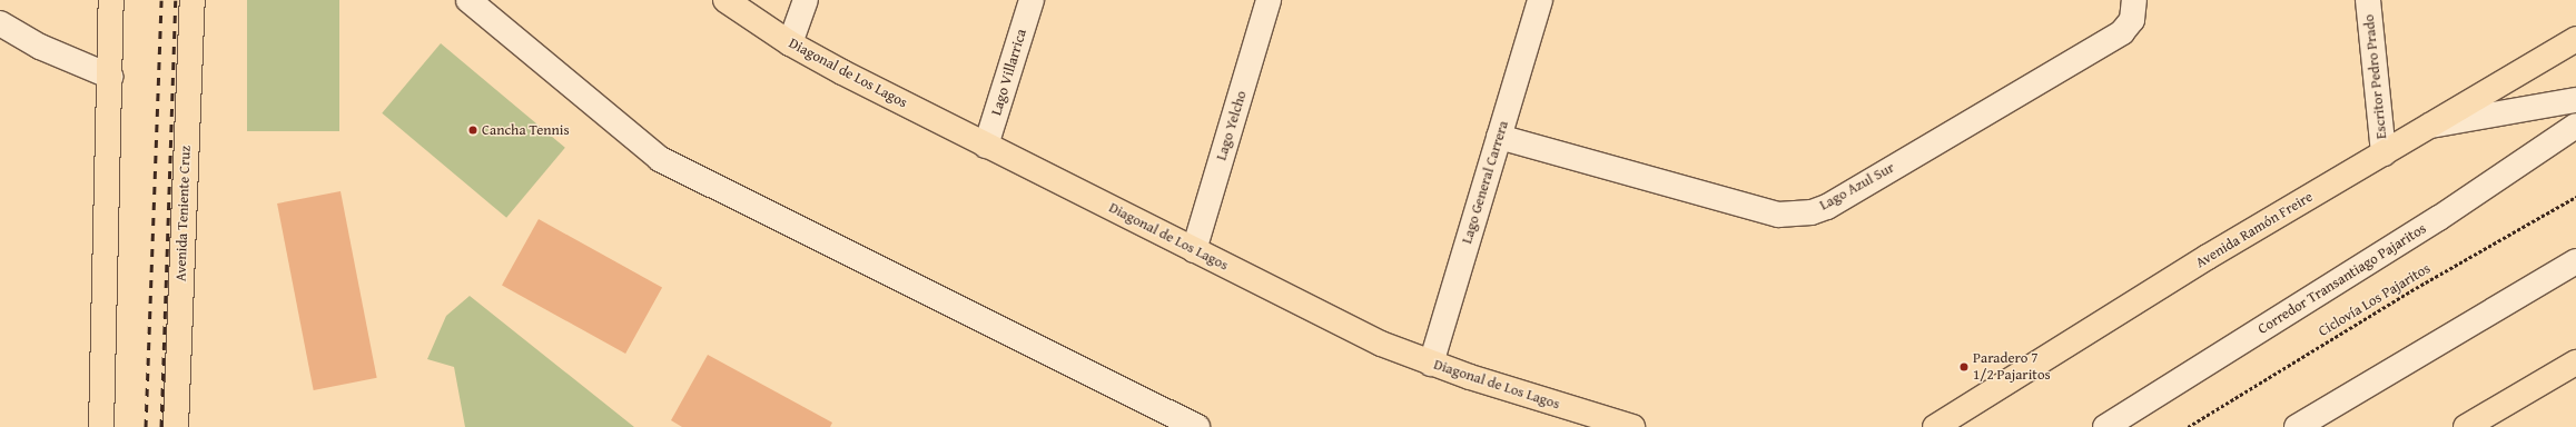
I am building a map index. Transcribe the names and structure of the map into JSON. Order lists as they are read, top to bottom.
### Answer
{
  "streets": {
    "main road": ["Diagonal de Los Lagos", "Avenida Teniente Cruz", "Avenida Ramón Freire"],
    "street": [
      "Lago Villarrica",
      "Escritor Pedro Prado",
      "Lago Yelcho",
      "Lago General Carrera",
      "Lago Azul Sur",
      "Corredor Transantiago Pajaritos"
    ],
    "path": ["Ciclovía Los Pajaritos"]
  },
  "crossings": [
    ["Lago Villarrica", "Diagonal de Los Lagos"],
    ["Diagonal de Los Lagos", "Lago Yelcho"],
    ["Diagonal de Los Lagos", "Lago General Carrera"],
    ["Escritor Pedro Prado", "Avenida Ramón Freire"],
    ["Lago General Carrera", "Lago Azul Sur"]
  ],
  "places": ["Cancha Tennis", "Paradero 7 1/2 Pajaritos"]
}
